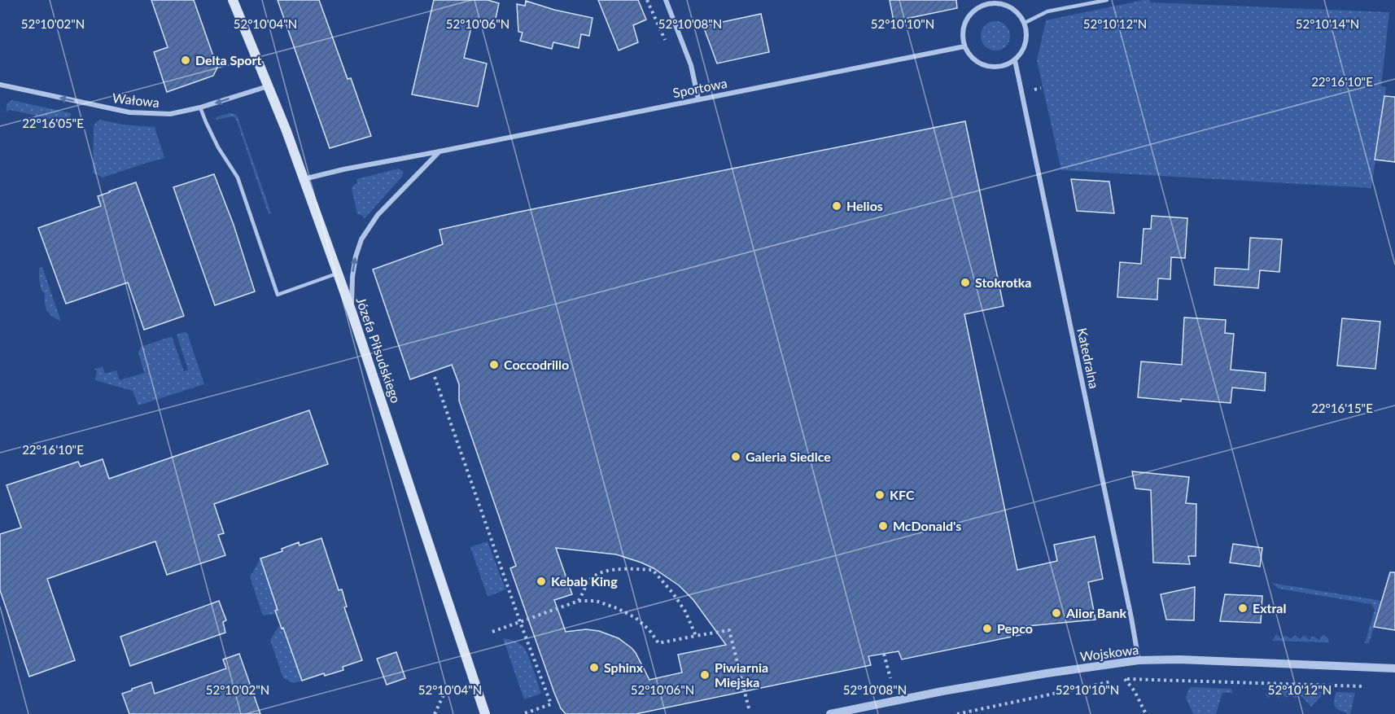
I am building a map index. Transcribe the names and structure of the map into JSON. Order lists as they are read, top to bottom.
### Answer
{
  "streets": {
    "main road": ["Józefa Piłsudskiego"],
    "street": [
      "Sportowa",
      "Wałowa",
      "Katedralna",
      "Wojskowa"
    ]
  },
  "crossings": [
    ["Sportowa", "Józefa Piłsudskiego"],
    ["Sportowa", "Katedralna"],
    ["Wałowa", "Józefa Piłsudskiego"],
    ["Katedralna", "Wojskowa"]
  ],
  "one_way": ["Wałowa"],
  "places": [
    "Delta Sport",
    "Helios",
    "Stokrotka",
    "Coccodrillo",
    "Galeria Siedlce",
    "KFC",
    "McDonald's",
    "Kebab King",
    "Extral",
    "Alior Bank",
    "Pepco",
    "Sphinx",
    "Piwiarnia Miejska"
  ],
  "coordinates": [
    "52°10'02\"N",
    "52°10'04\"N",
    "52°10'06\"N",
    "52°10'08\"N",
    "52°10'10\"N",
    "52°10'12\"N",
    "52°10'14\"N",
    "22°16'10\"E",
    "22°16'05\"E",
    "22°16'15\"E"
  ]
}
